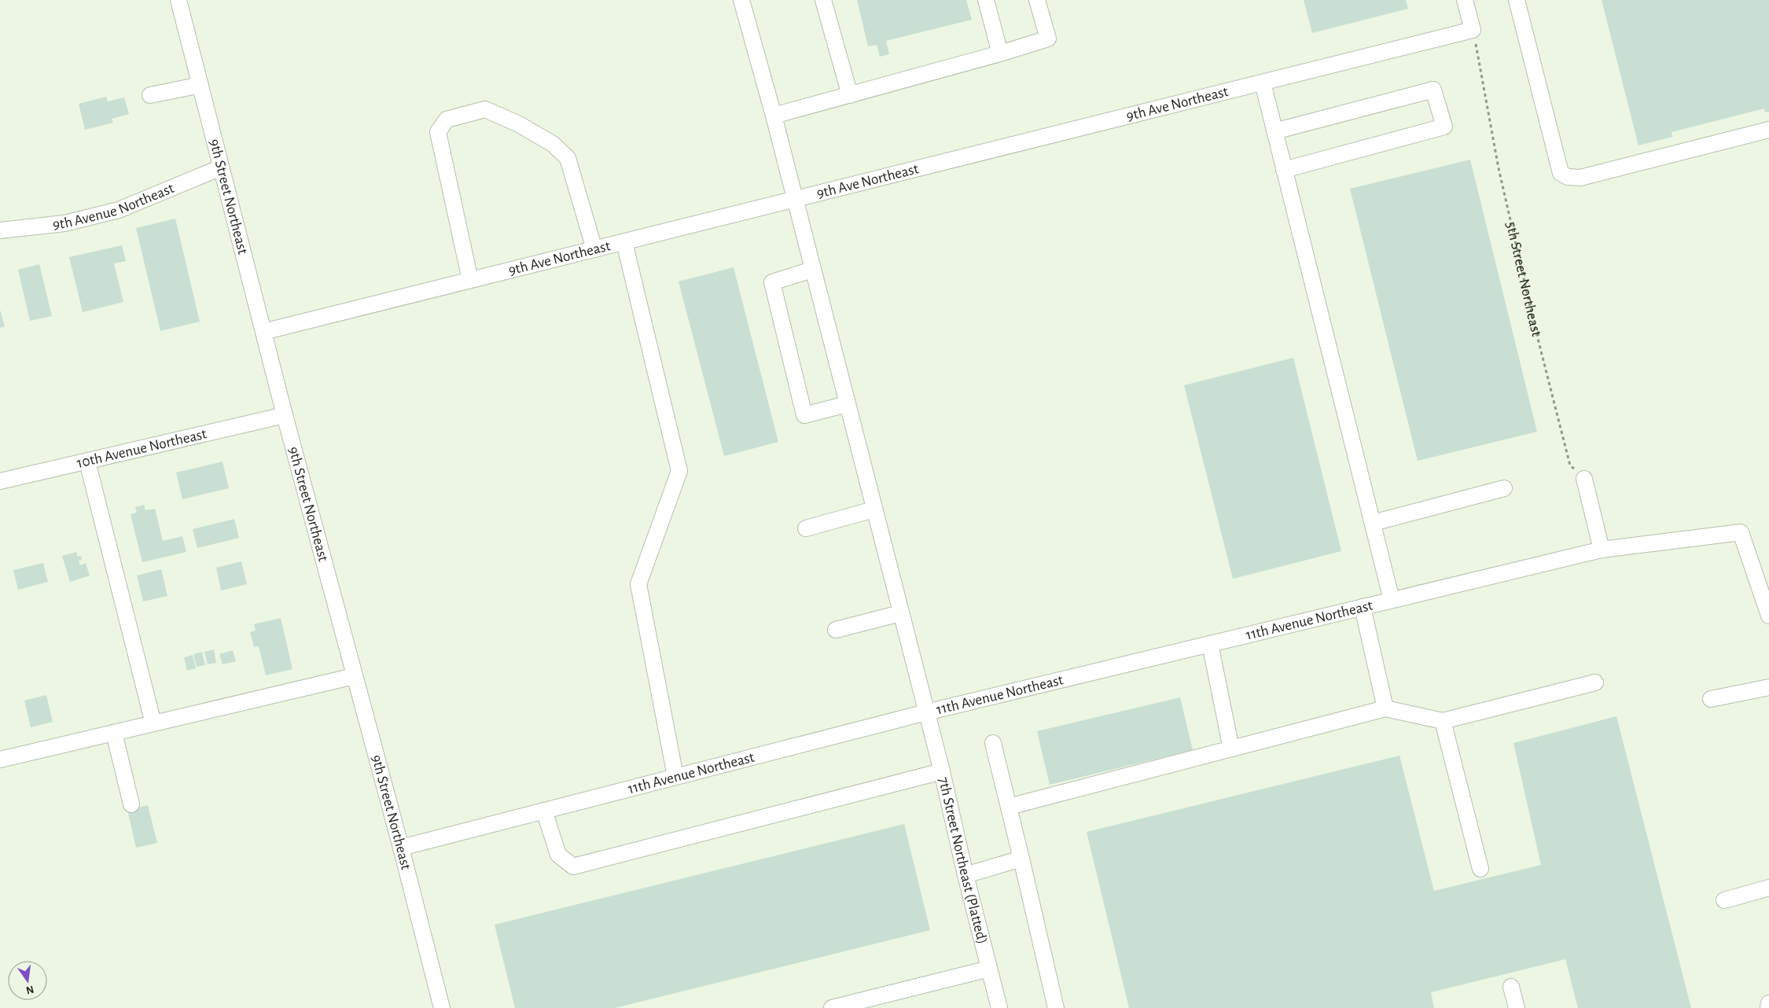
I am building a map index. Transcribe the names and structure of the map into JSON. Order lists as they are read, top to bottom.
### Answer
{
  "streets": {
    "street": [
      "9th Ave Northeast",
      "9th Street Northeast",
      "9th Avenue Northeast",
      "10th Avenue Northeast",
      "11th Avenue Northeast",
      "7th Street Northeast (Platted)"
    ],
    "path": ["5th Street Northeast"]
  },
  "crossings": [
    ["9th Ave Northeast", "9th Street Northeast"],
    ["9th Ave Northeast", "5th Street Northeast"],
    ["9th Ave Northeast", "7th Street Northeast (Platted)"],
    ["9th Street Northeast", "9th Avenue Northeast"],
    ["9th Street Northeast", "10th Avenue Northeast"],
    ["9th Street Northeast", "11th Avenue Northeast"],
    ["11th Avenue Northeast", "7th Street Northeast (Platted)"]
  ],
  "north": "bottom"
}
